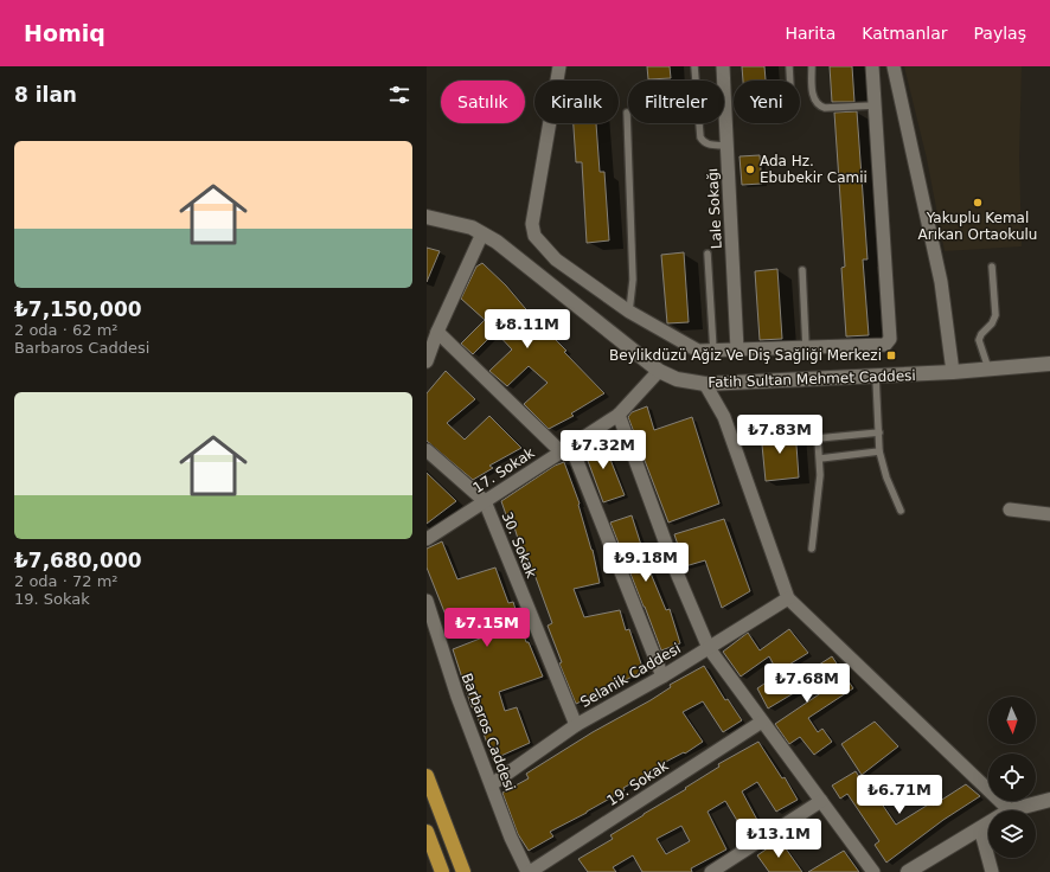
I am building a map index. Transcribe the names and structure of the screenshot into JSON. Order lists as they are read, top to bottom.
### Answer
{
  "streets": {
    "main road": ["Fatih Sultan Mehmet Caddesi"],
    "street": [
      "Lale Sokağı",
      "17. Sokak",
      "30. Sokak",
      "Selanik Caddesi",
      "Barbaros Caddesi",
      "19. Sokak"
    ]
  },
  "crossings": [
    ["Fatih Sultan Mehmet Caddesi", "17. Sokak"],
    ["17. Sokak", "30. Sokak"],
    ["30. Sokak", "Selanik Caddesi"],
    ["Selanik Caddesi", "Barbaros Caddesi"],
    ["Barbaros Caddesi", "19. Sokak"]
  ],
  "places": {
    "other": ["Ada Hz. Ebubekir Camii", "Yakuplu Kemal Arıkan Ortaokulu"],
    "transit": ["Beylikdüzü Ağiz Ve Diş Sağliği Merkezi"]
  },
  "north": "bottom",
  "page": {
    "header": "Homiq",
    "nav": ["Harita", "Katmanlar", "Paylaş"],
    "heading": "8 ilan",
    "chip": [
      "Satılık",
      "Kiralık",
      "Filtreler",
      "Yeni"
    ],
    "list": [
      {
        "name": "₺7,150,000",
        "note": "2 oda · 62 m² · Barbaros Caddesi"
      },
      {
        "name": "₺7,680,000",
        "note": "2 oda · 72 m² · 19. Sokak"
      }
    ],
    "price": [
      "₺8.11M",
      "₺7.83M",
      "₺7.32M",
      "₺9.18M",
      "₺7.15M",
      "₺7.68M",
      "₺6.71M",
      "₺13.1M"
    ]
  }
}
